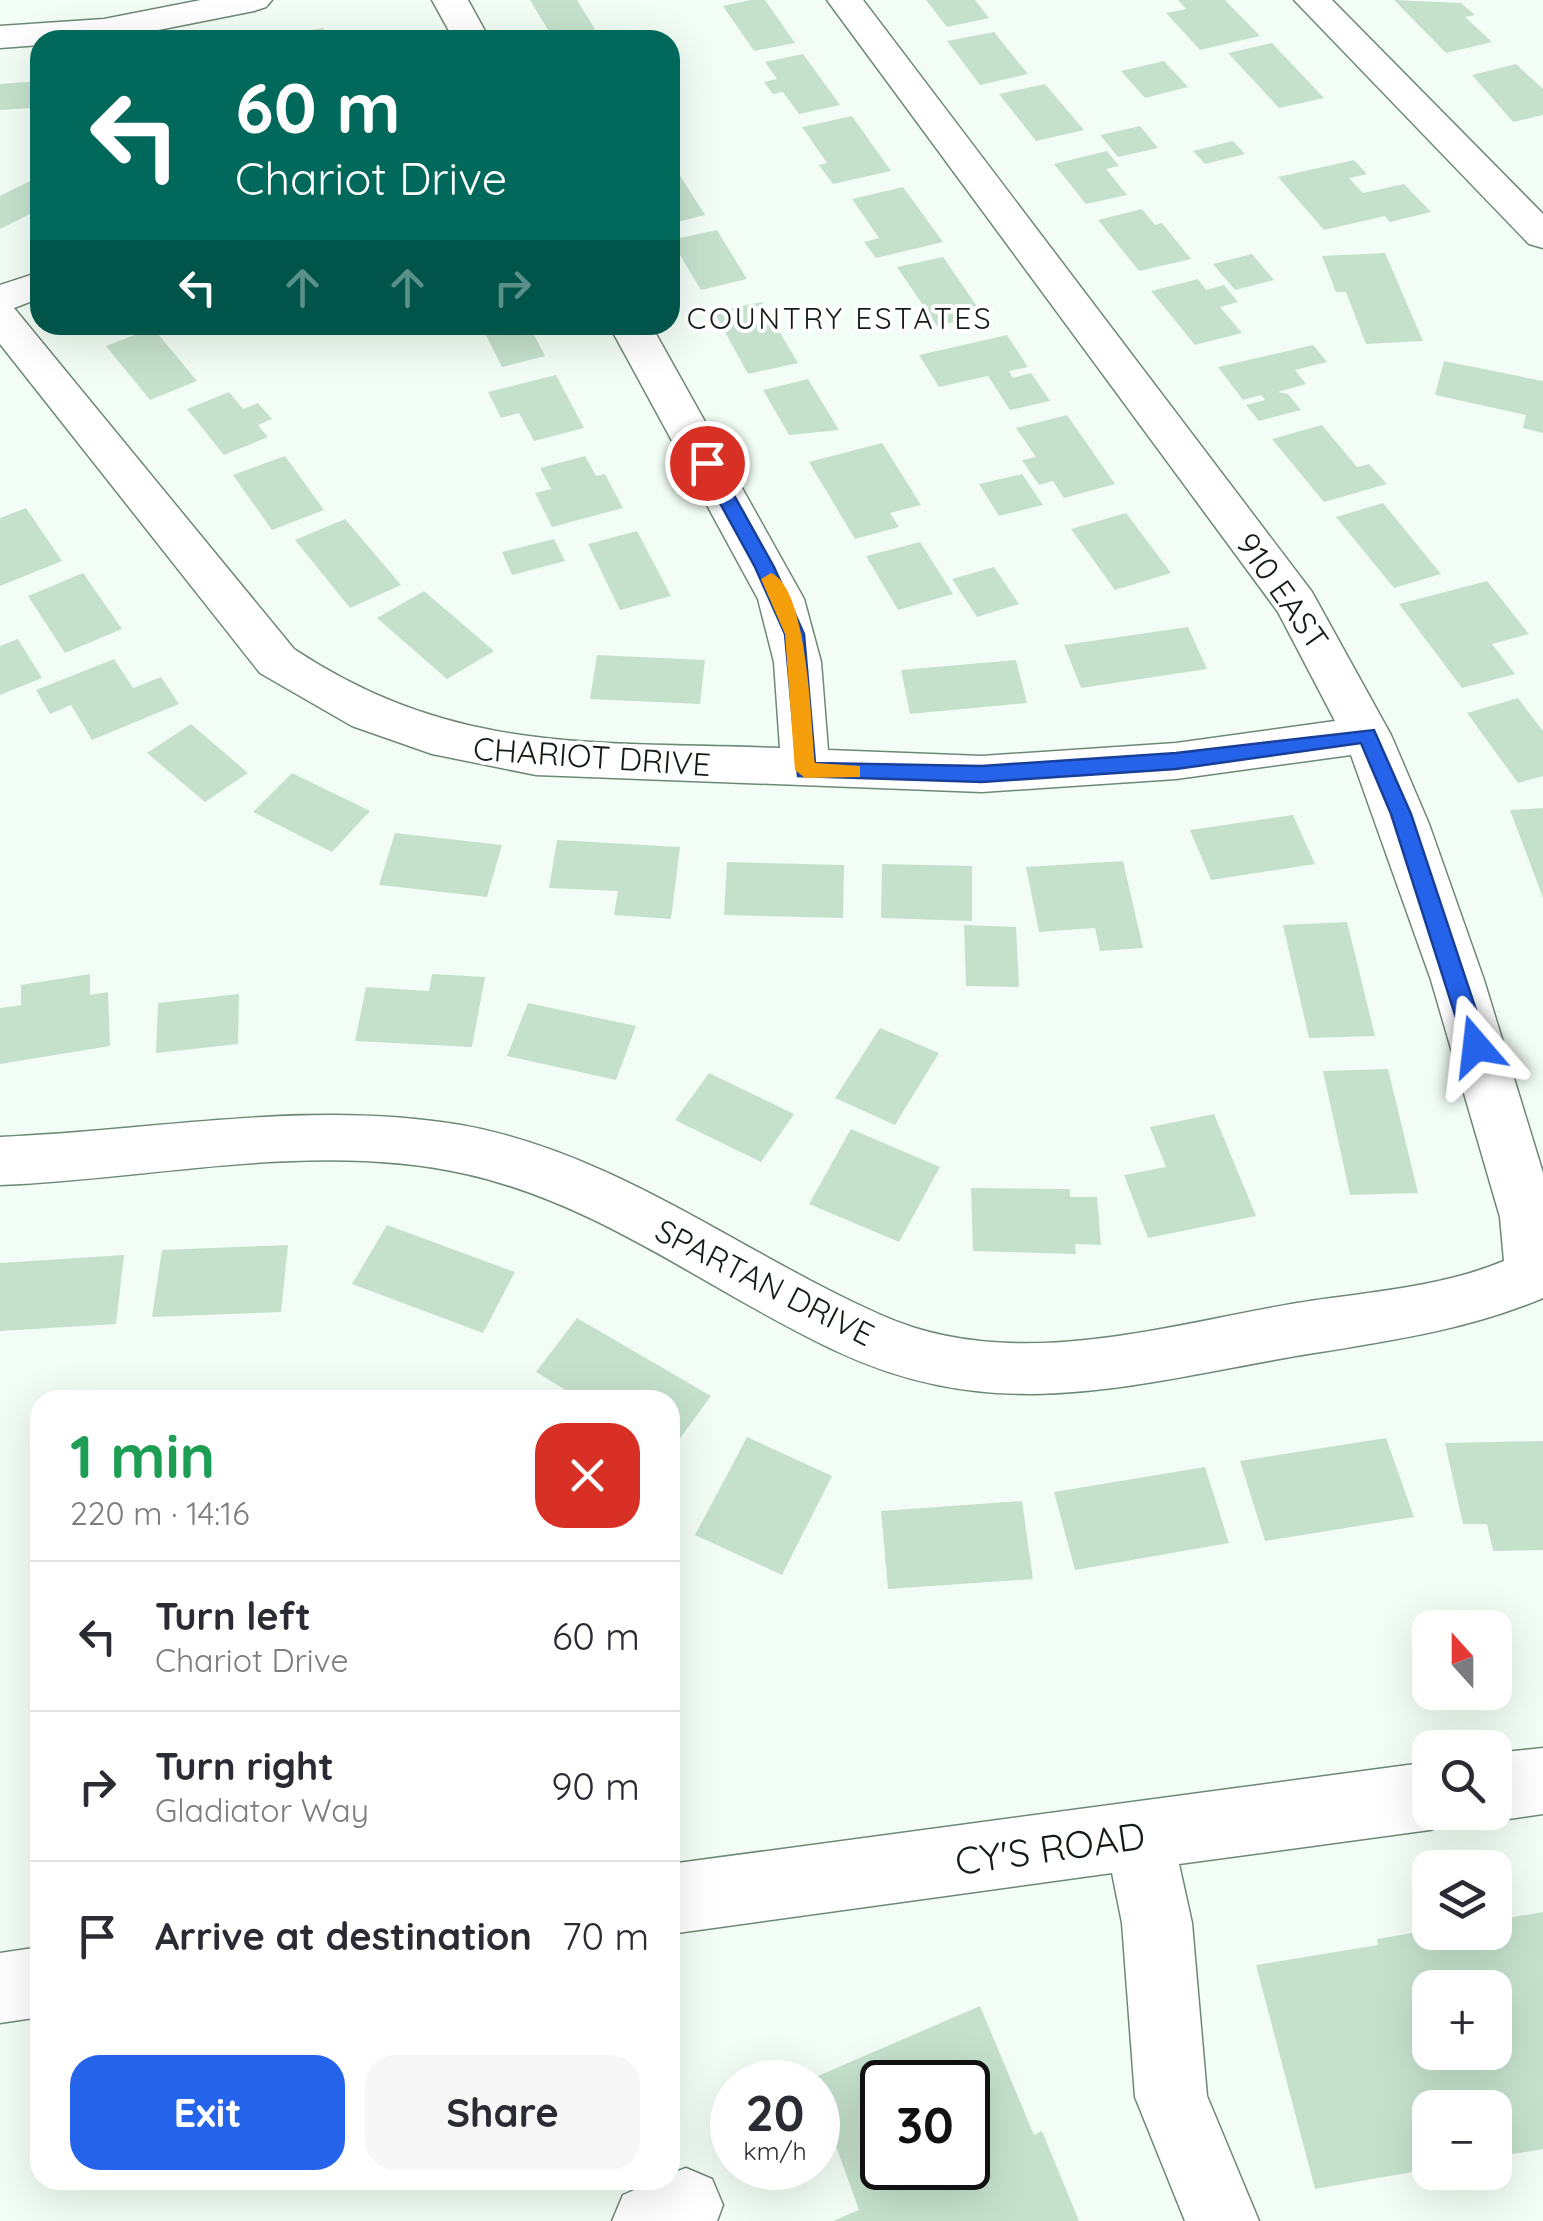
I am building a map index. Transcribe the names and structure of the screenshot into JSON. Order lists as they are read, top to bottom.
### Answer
{
  "streets": {
    "street": [
      "910 EAST",
      "CHARIOT DRIVE",
      "SPARTAN DRIVE",
      "CY'S ROAD"
    ]
  },
  "crossings": [
    ["910 EAST", "CHARIOT DRIVE"],
    ["910 EAST", "SPARTAN DRIVE"]
  ],
  "districts": ["COUNTRY ESTATES"],
  "north": "top",
  "page": {
    "turn": ["60 m", "Chariot Drive"],
    "heading": ["1 min", "220 m · 14:16"],
    "list": [
      {
        "name": "Turn left",
        "note": "Chariot Drive",
        "value": "60 m"
      },
      {
        "name": "Turn right",
        "note": "Gladiator Way",
        "value": "90 m"
      },
      {
        "name": "Arrive at destination",
        "value": "70 m"
      }
    ],
    "map_buttons": ["+", "−"],
    "buttons": ["Exit", "Share"],
    "speed": "20 km/h",
    "limit": "30"
  }
}
